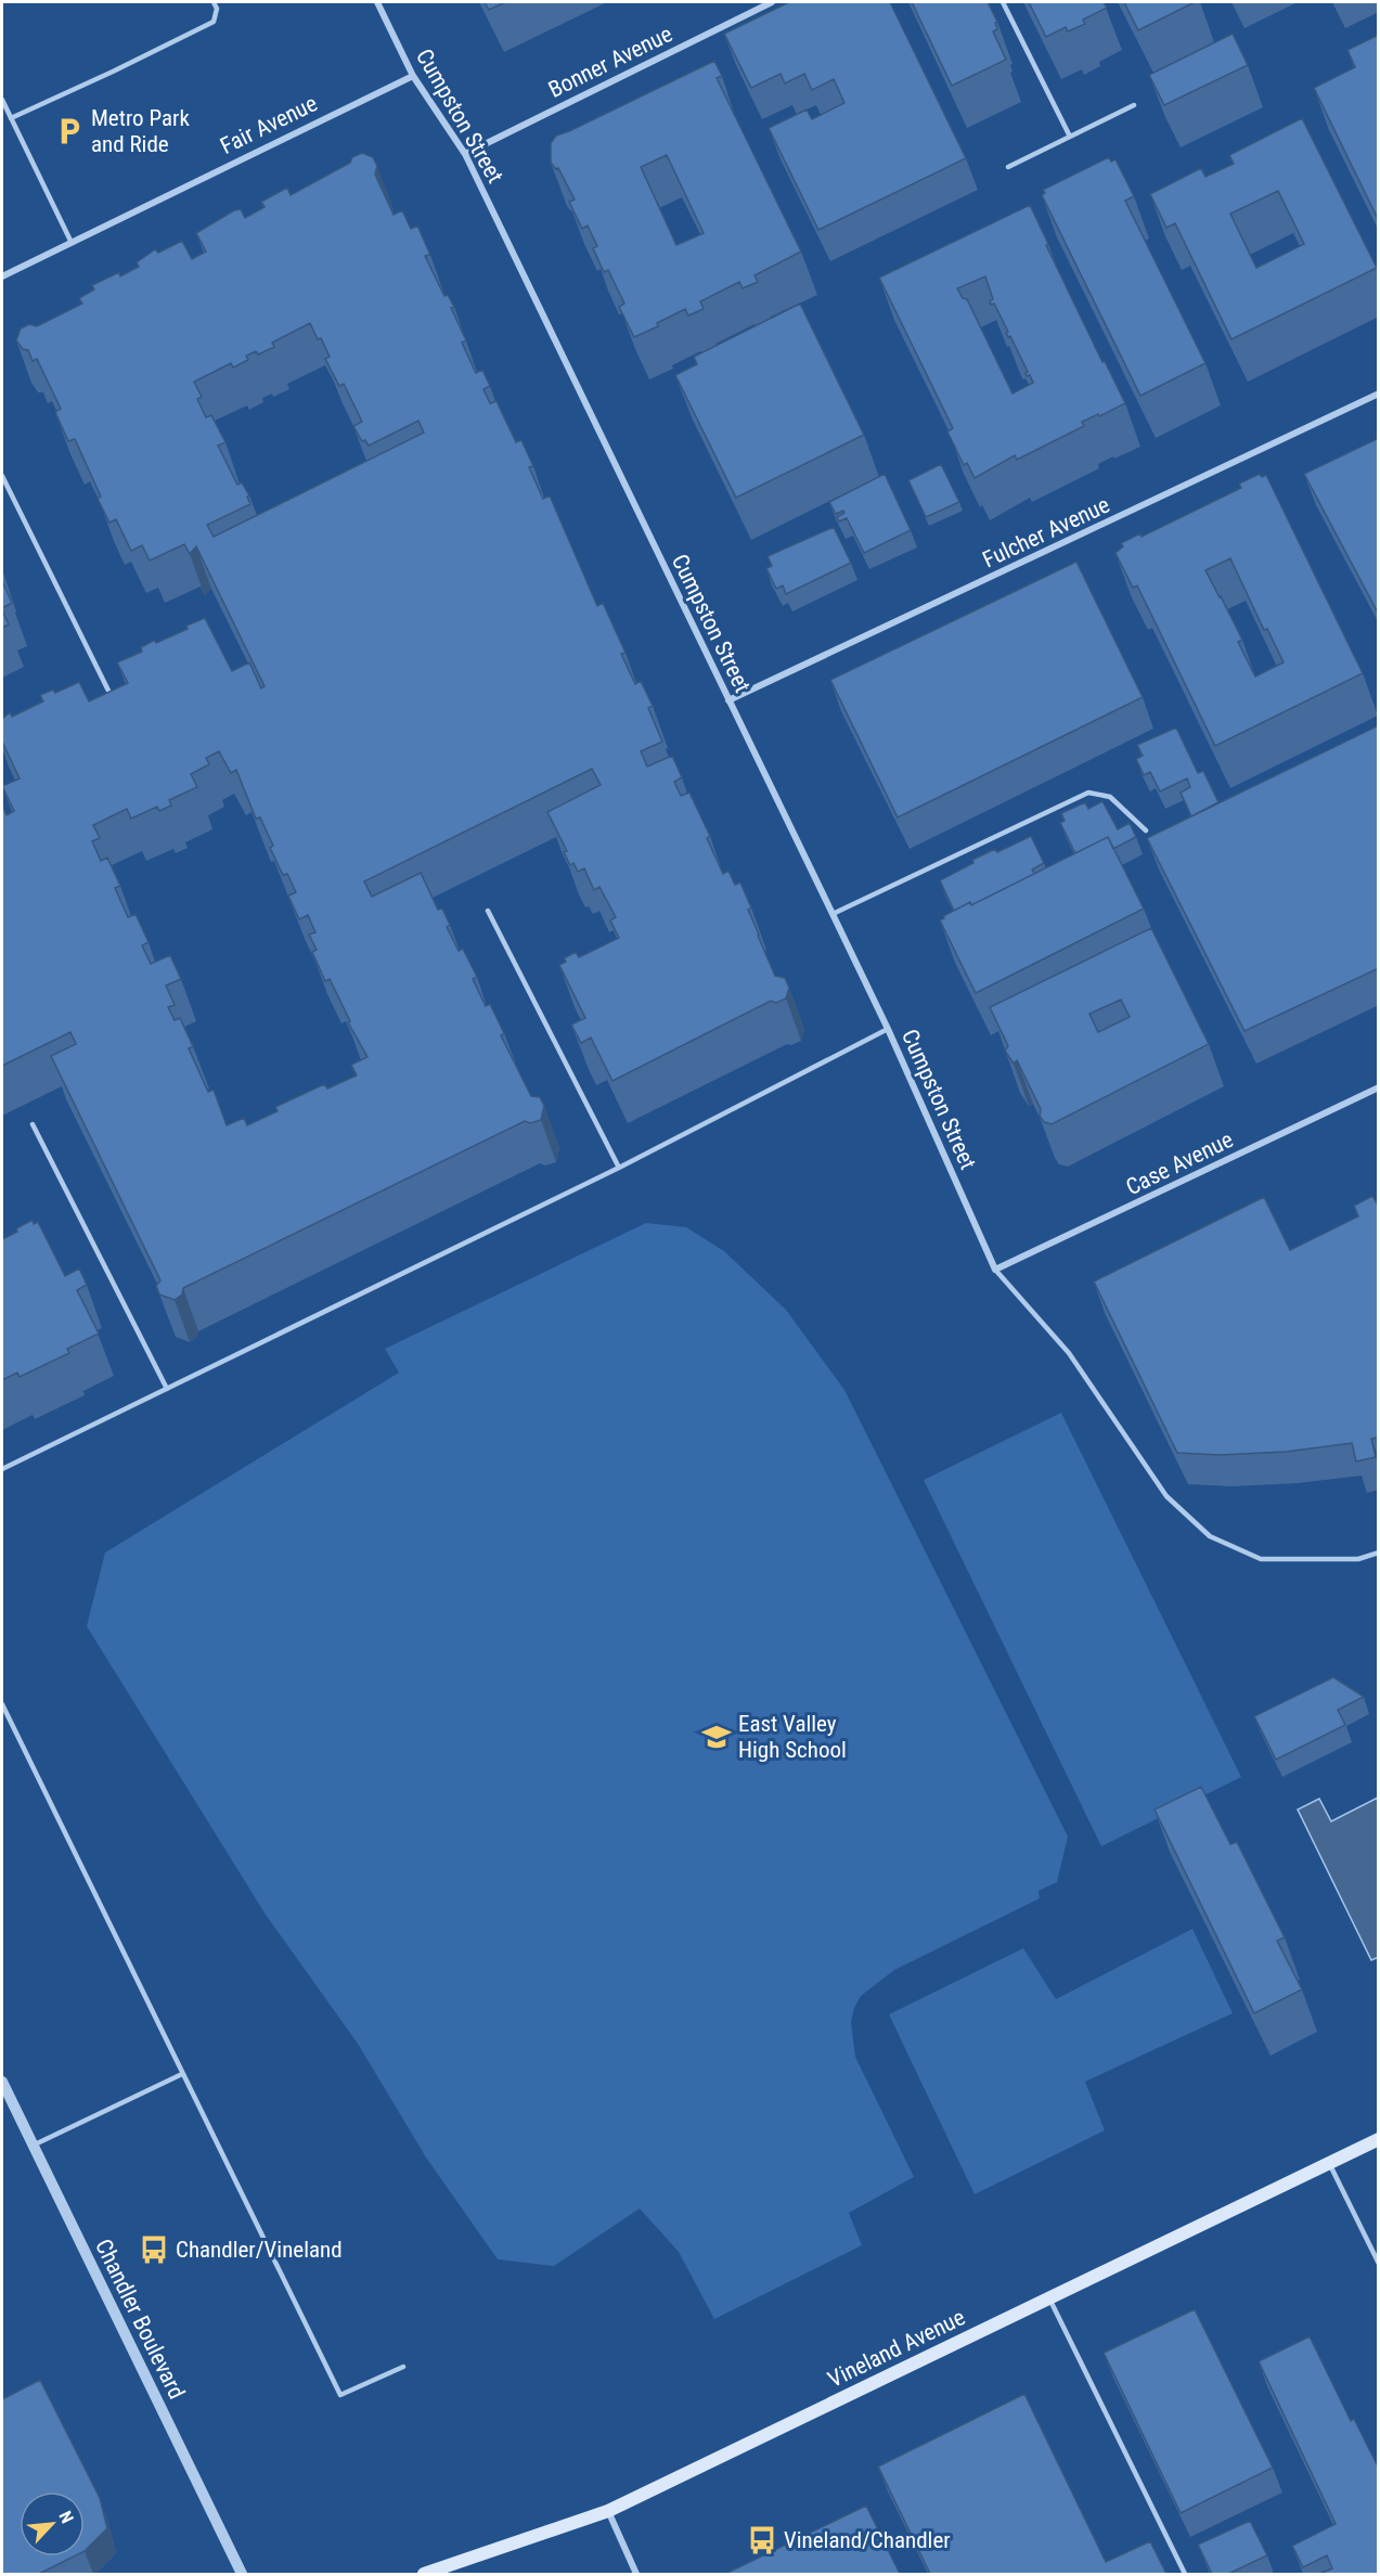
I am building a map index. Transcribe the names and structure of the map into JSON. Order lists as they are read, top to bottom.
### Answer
{
  "streets": {
    "main road": ["Vineland Avenue"],
    "street": [
      "Bonner Avenue",
      "Cumpston Street",
      "Fair Avenue",
      "Fulcher Avenue",
      "Case Avenue",
      "Chandler Boulevard"
    ]
  },
  "crossings": [
    ["Bonner Avenue", "Cumpston Street"],
    ["Cumpston Street", "Fair Avenue"],
    ["Cumpston Street", "Fulcher Avenue"],
    ["Cumpston Street", "Case Avenue"]
  ],
  "places": {
    "parking": ["Metro Park and Ride"],
    "school or university": ["East Valley High School"],
    "bus stop": ["Chandler/Vineland", "Vineland/Chandler"]
  },
  "north": "top right"
}
